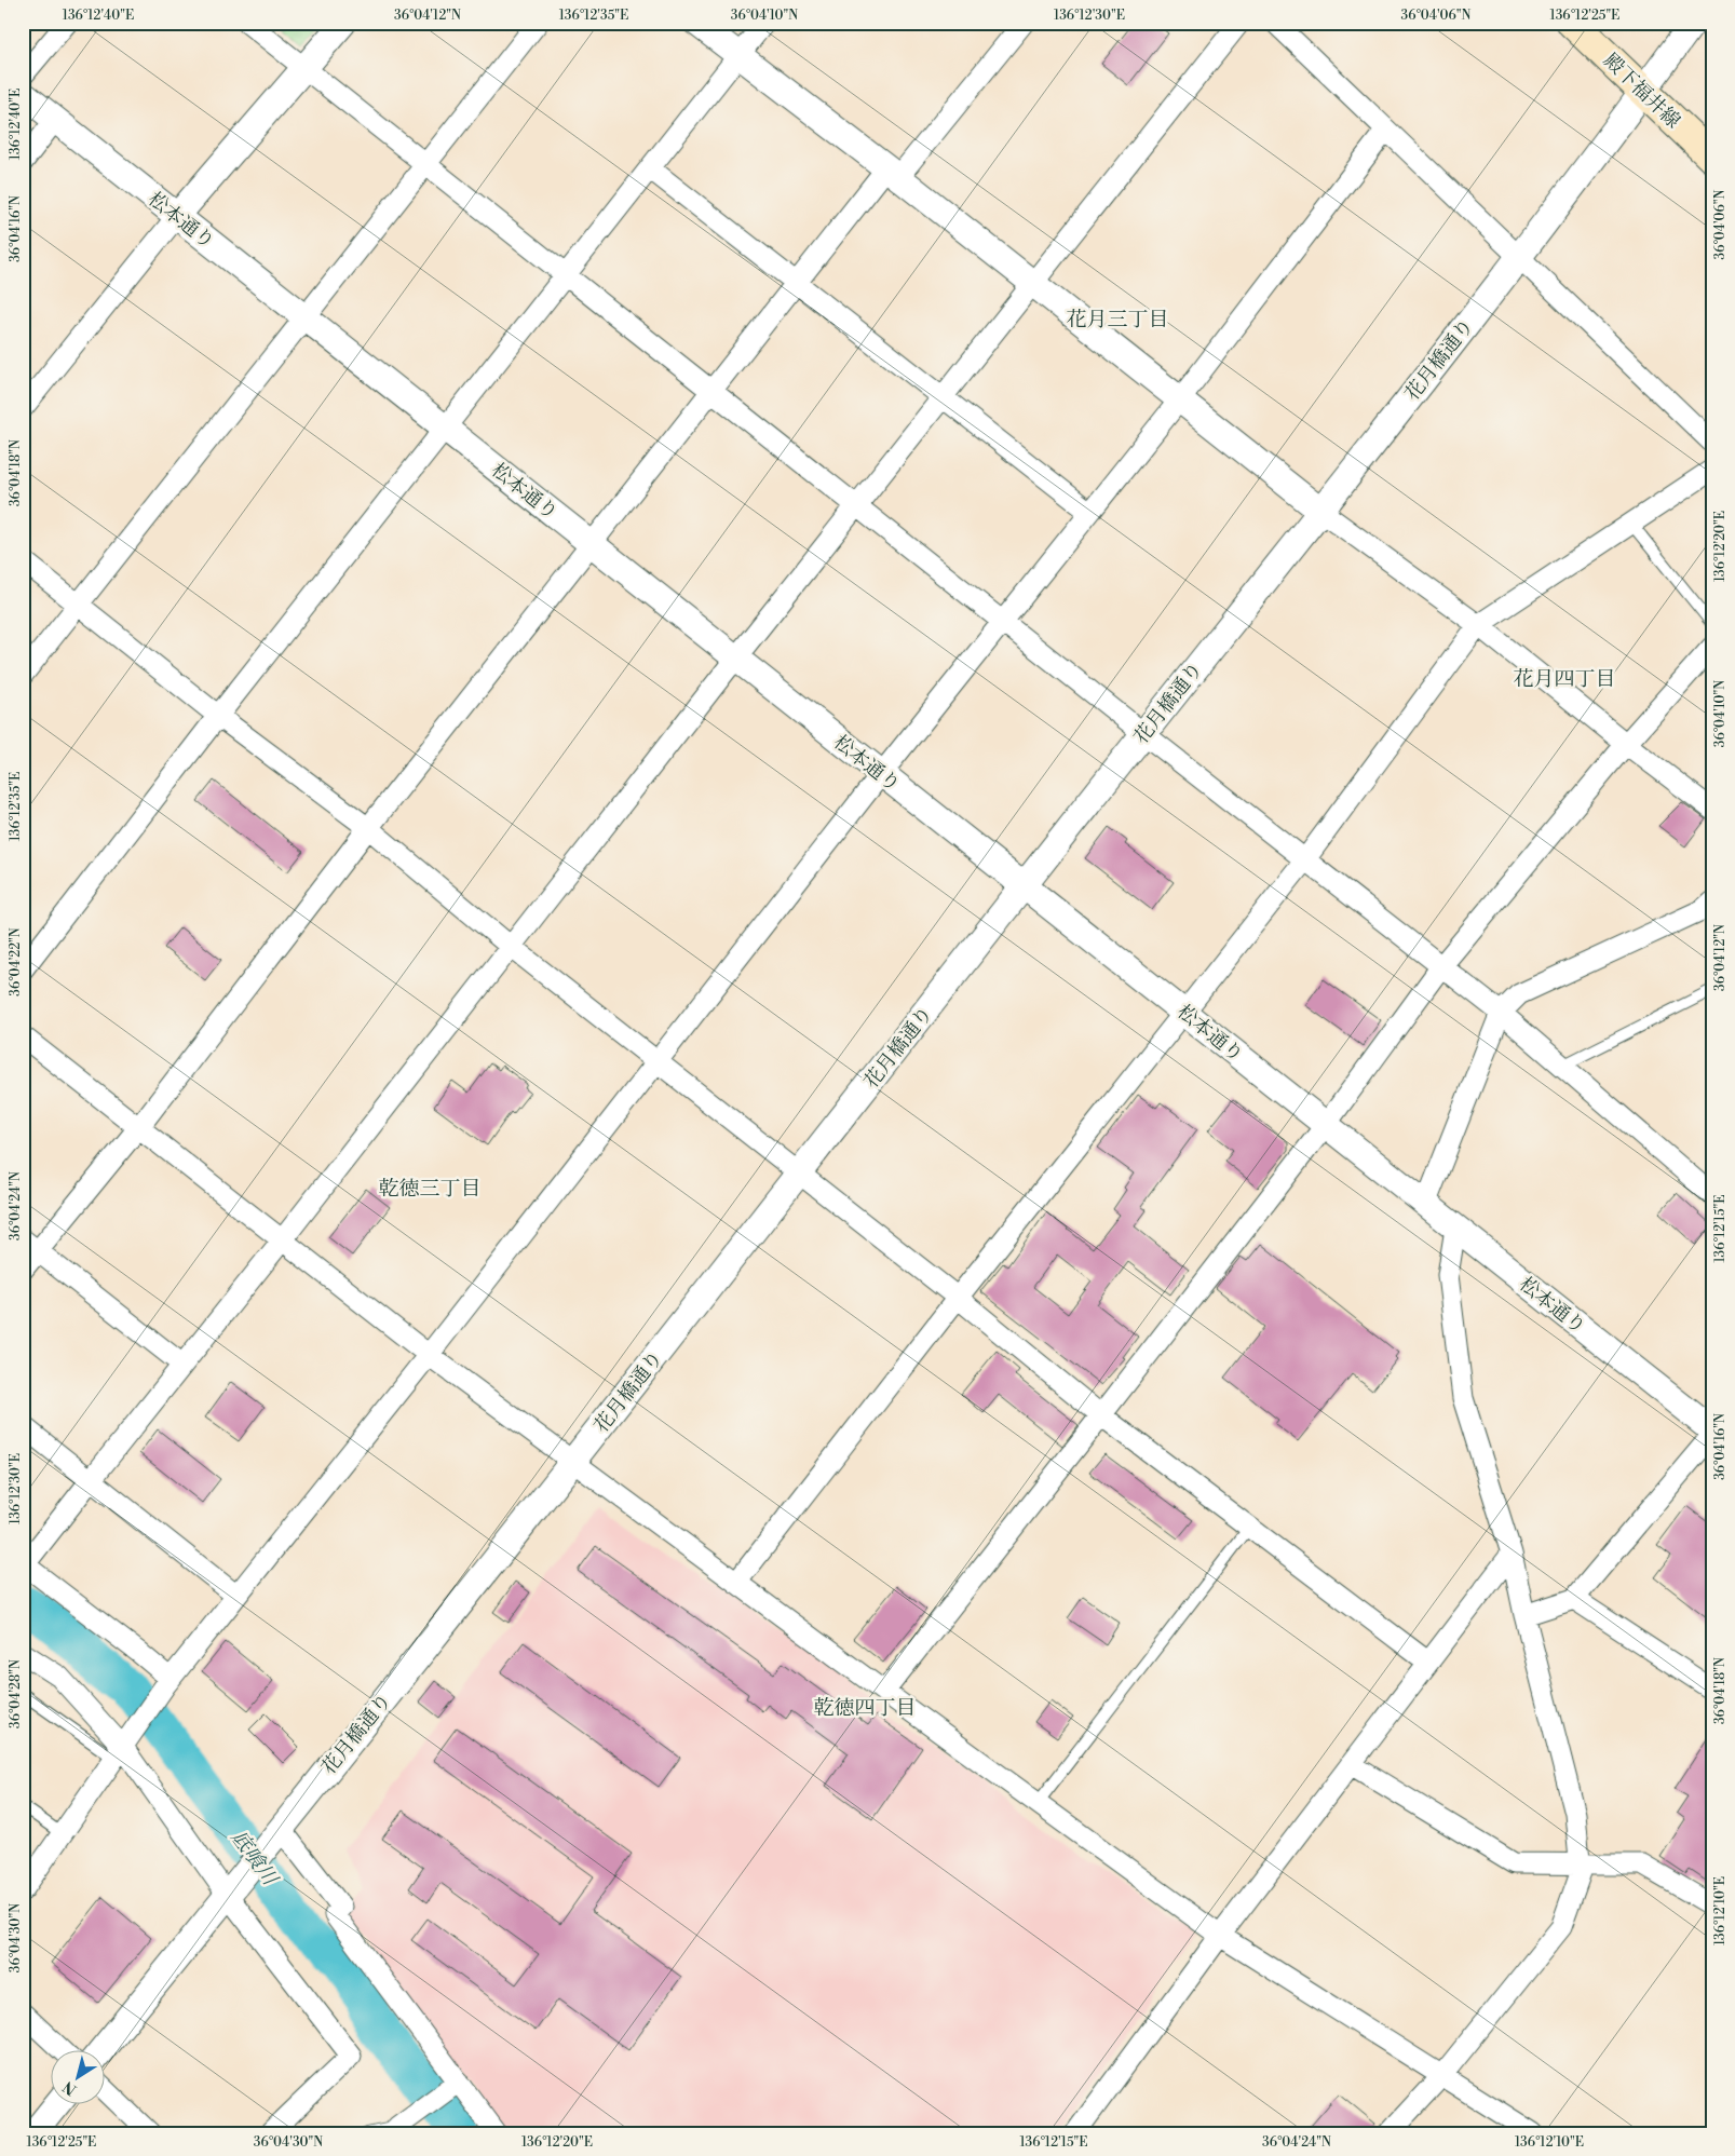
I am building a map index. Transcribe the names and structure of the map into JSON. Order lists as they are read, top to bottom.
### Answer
{
  "streets": {
    "main road": ["殿下福井線"],
    "street": ["松本通り", "花月橋通り"]
  },
  "crossings": [
    ["殿下福井線", "花月橋通り"],
    ["松本通り", "花月橋通り"]
  ],
  "districts": [
    "花月三丁目",
    "花月四丁目",
    "乾徳三丁目",
    "乾徳四丁目"
  ],
  "water": ["底喰川"],
  "north": "bottom left",
  "coordinates": [
    "136°12'40\"E",
    "36°04'12\"N",
    "136°12'35\"E",
    "36°04'10\"N",
    "136°12'30\"E",
    "36°04'06\"N",
    "136°12'25\"E",
    "36°04'16\"N",
    "36°04'18\"N",
    "136°12'20\"E",
    "36°04'22\"N",
    "36°04'24\"N",
    "136°12'15\"E",
    "36°04'28\"N",
    "136°12'10\"E",
    "36°04'30\"N"
  ]
}
